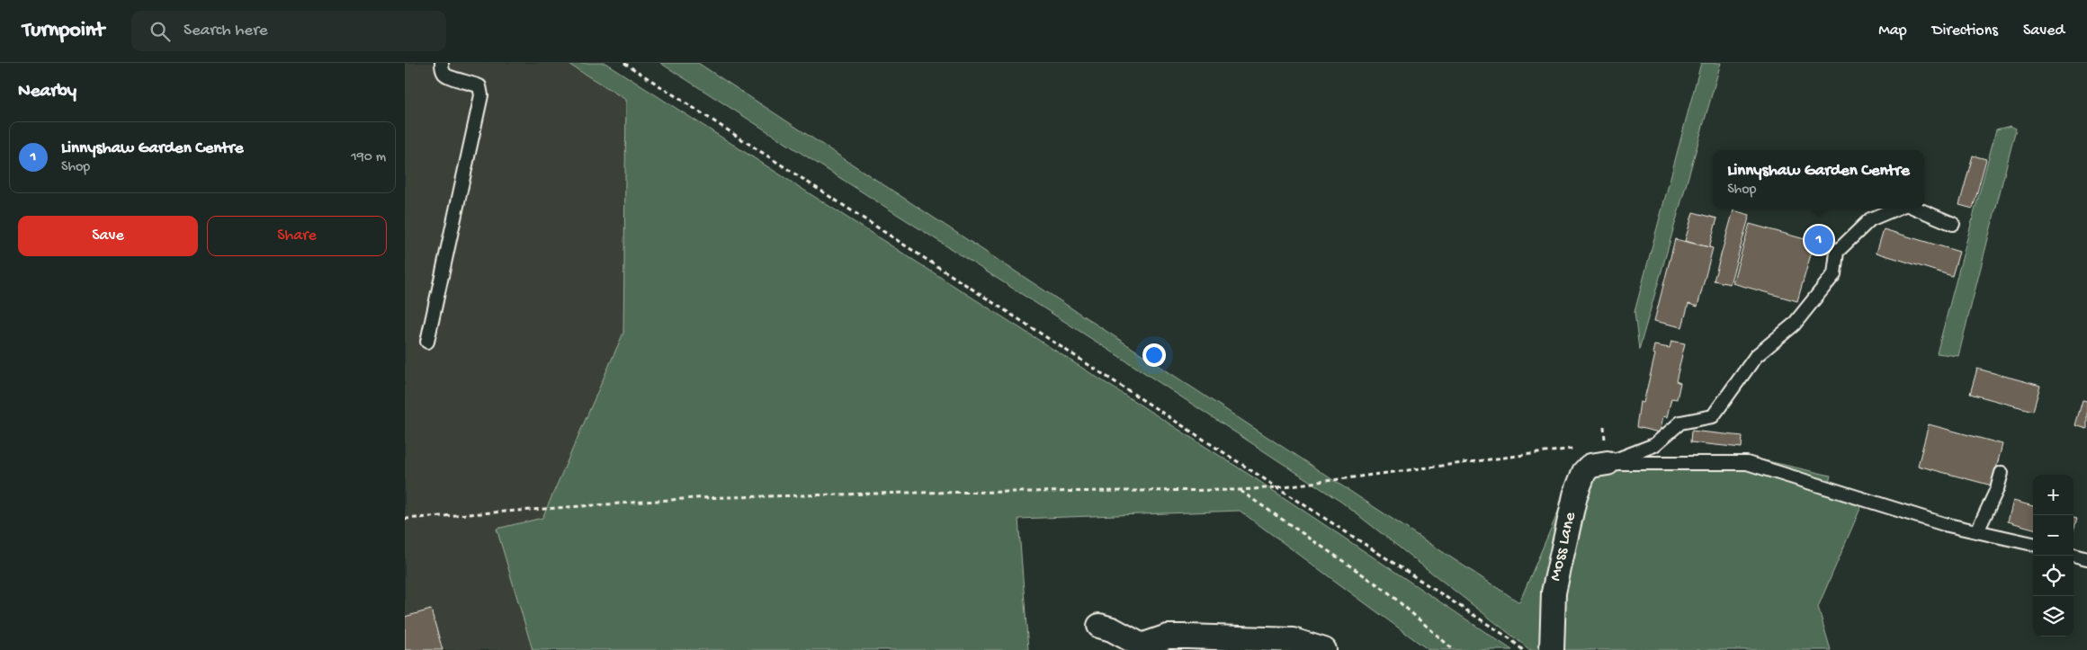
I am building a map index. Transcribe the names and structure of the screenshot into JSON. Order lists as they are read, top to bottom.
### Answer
{
  "streets": {
    "street": ["Moss Lane"]
  },
  "page": {
    "header": "Turnpoint",
    "search": "Search here",
    "nav": ["Map", "Directions", "Saved"],
    "heading": "Nearby",
    "list": [
      {
        "mark": "1",
        "name": "Linnyshaw Garden Centre",
        "note": "Shop",
        "value": "190 m"
      }
    ],
    "popup": ["Linnyshaw Garden Centre", "Shop"],
    "buttons": ["Save", "Share"],
    "pins": "1",
    "map_buttons": ["+", "−"]
  }
}
